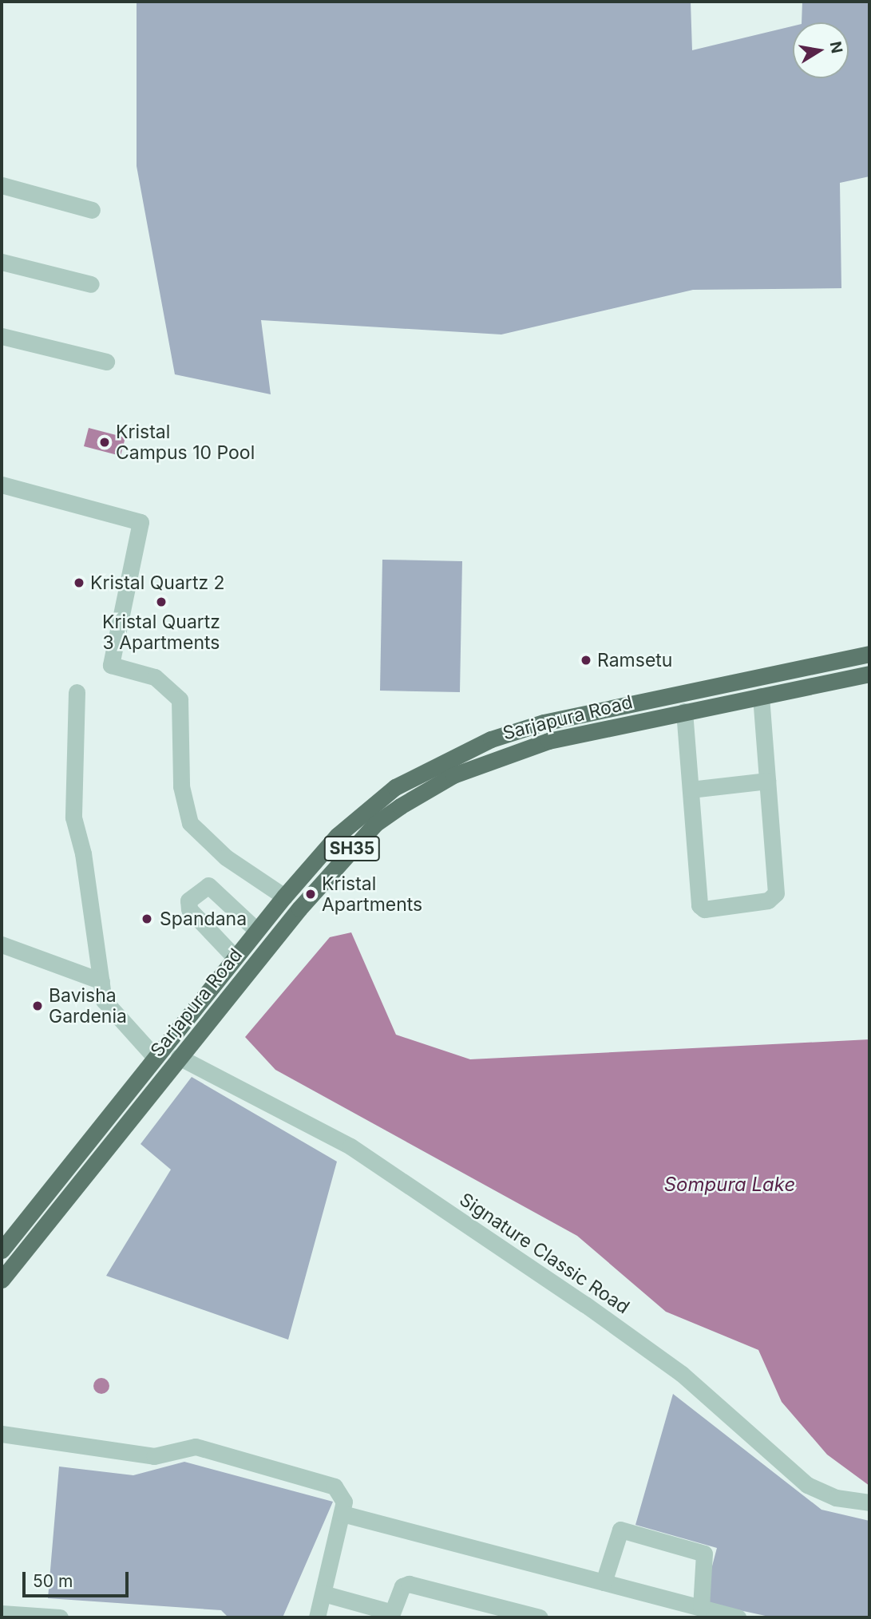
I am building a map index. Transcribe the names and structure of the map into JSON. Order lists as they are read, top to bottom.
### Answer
{
  "streets": {
    "main road": ["Sarjapura Road", "SH35"],
    "street": ["Signature Classic Road"]
  },
  "crossings": [
    ["Sarjapura Road", "Signature Classic Road"]
  ],
  "water": ["Sompura Lake"],
  "places": [
    "Kristal Campus 10 Pool",
    "Kristal Quartz 2",
    "Kristal Quartz 3 Apartments",
    "Ramsetu",
    "Kristal Apartments",
    "Spandana",
    "Bavisha Gardenia"
  ],
  "scale_bar": "50 m",
  "north": "right"
}
